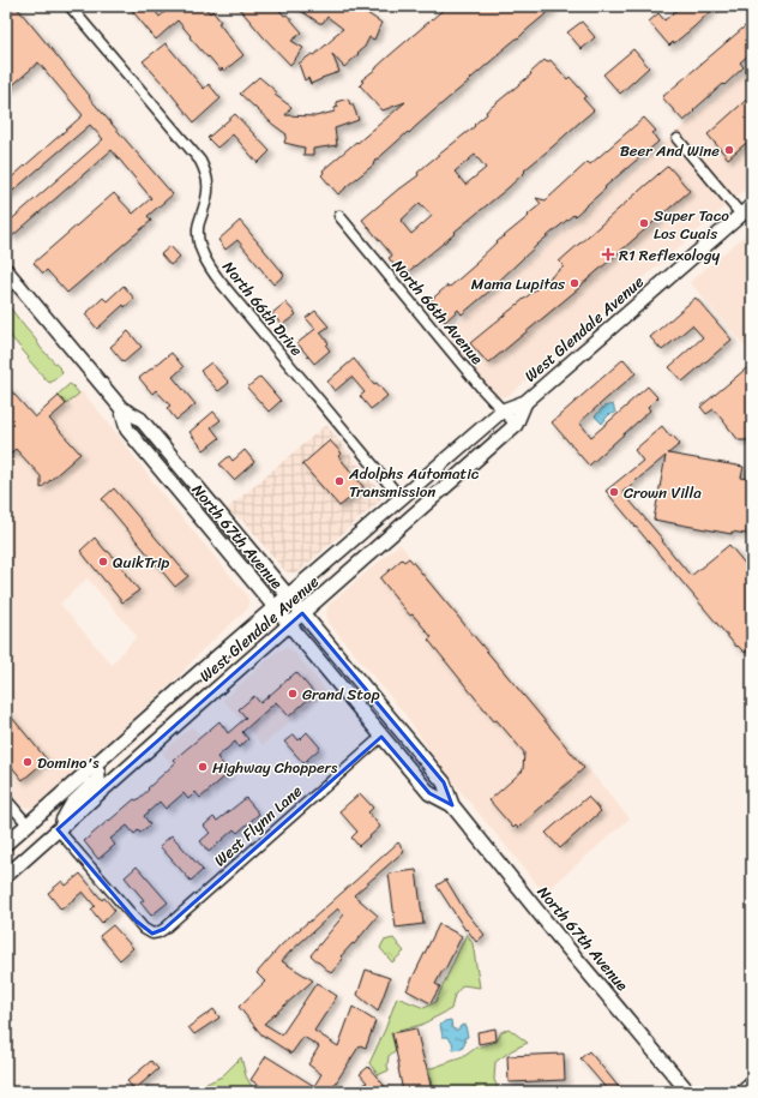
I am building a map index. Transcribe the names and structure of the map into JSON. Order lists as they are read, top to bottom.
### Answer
{
  "streets": {
    "main road": ["West Glendale Avenue", "North 67th Avenue"],
    "street": ["North 66th Drive", "North 66th Avenue", "West Flynn Lane"]
  },
  "crossings": [
    ["North 66th Drive", "West Glendale Avenue"],
    ["North 66th Avenue", "West Glendale Avenue"],
    ["West Glendale Avenue", "North 67th Avenue"],
    ["West Glendale Avenue", "West Flynn Lane"],
    ["North 67th Avenue", "West Flynn Lane"]
  ],
  "places": {
    "other": [
      "Beer And Wine",
      "Super Taco Los Cuais",
      "Mama Lupitas",
      "Adolphs Automatic Transmission",
      "Crown Villa",
      "QuikTrip",
      "Grand Stop",
      "Domino's",
      "Highway Choppers"
    ],
    "health": ["R1 Reflexology"]
  }
}
